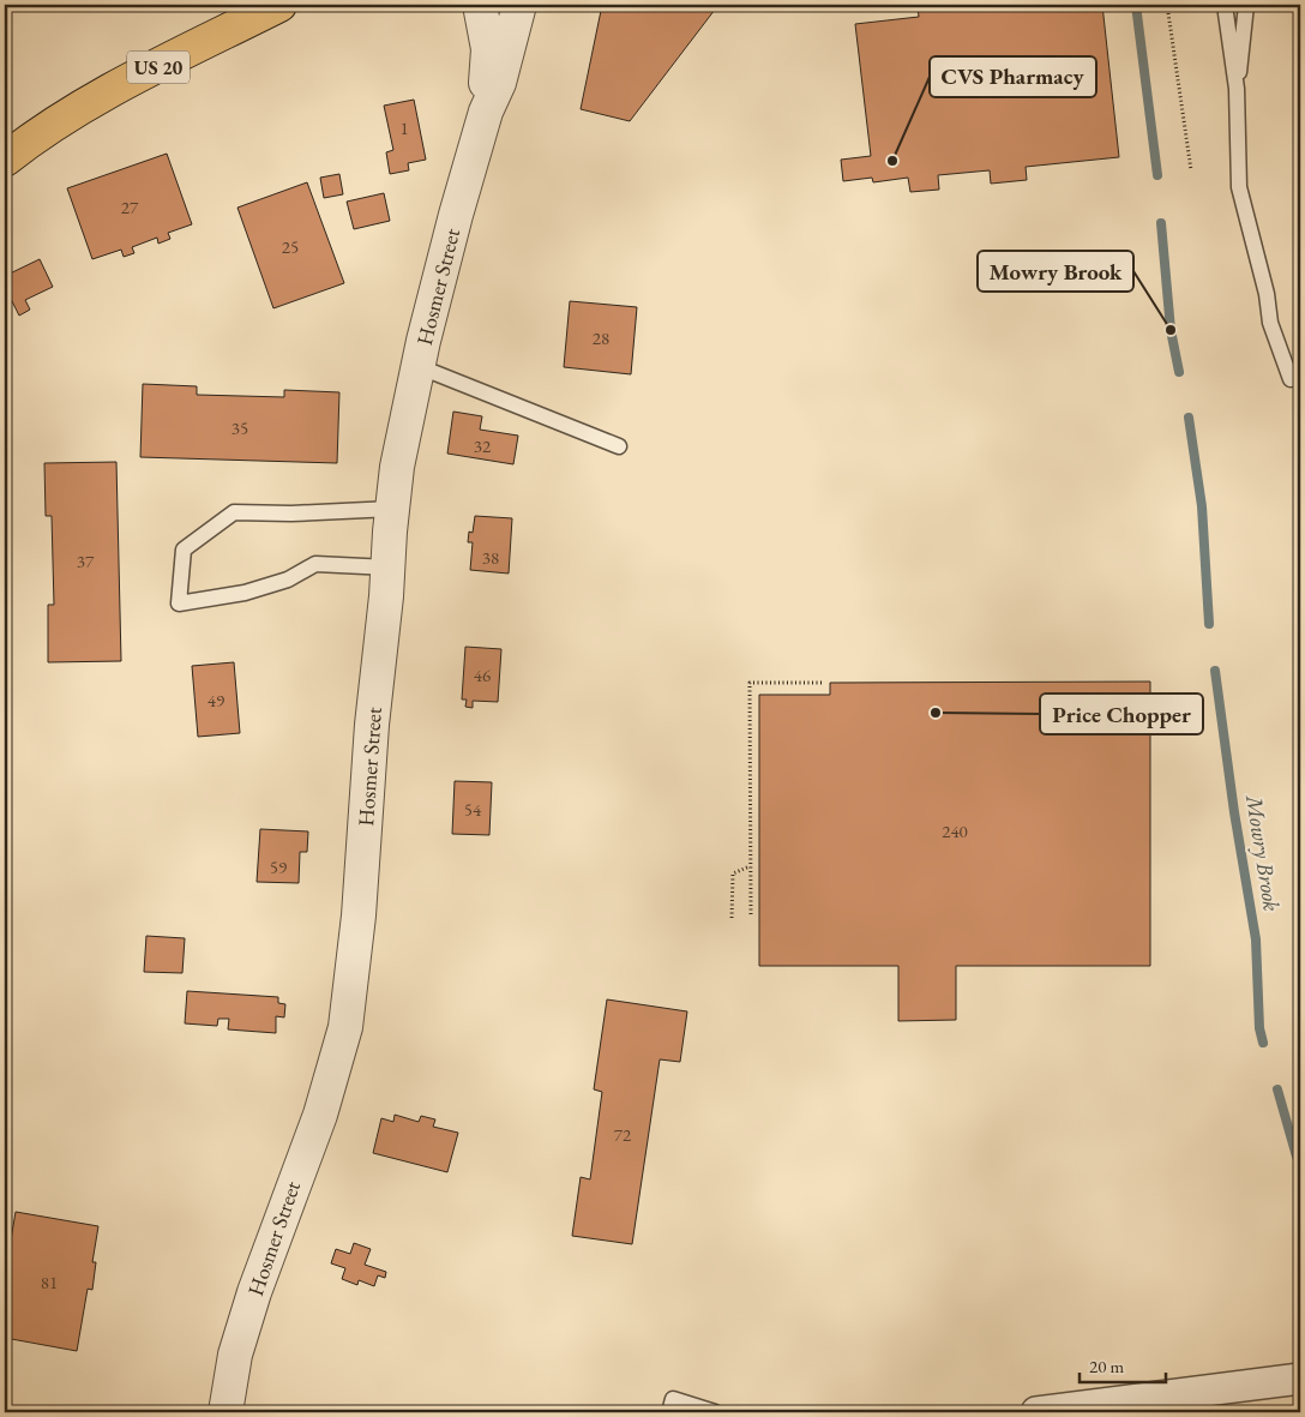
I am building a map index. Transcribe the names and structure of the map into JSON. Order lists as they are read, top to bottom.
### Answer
{
  "streets": {
    "main road": ["US 20"],
    "street": ["Hosmer Street"]
  },
  "water": ["Mowry Brook"],
  "places": ["CVS Pharmacy", "Mowry Brook", "Price Chopper"],
  "house_numbers": [
    "1",
    "27",
    "25",
    "28",
    "35",
    "32",
    "38",
    "37",
    "46",
    "49",
    "54",
    "240",
    "59",
    "72",
    "81"
  ],
  "scale_bar": "20 m"
}
